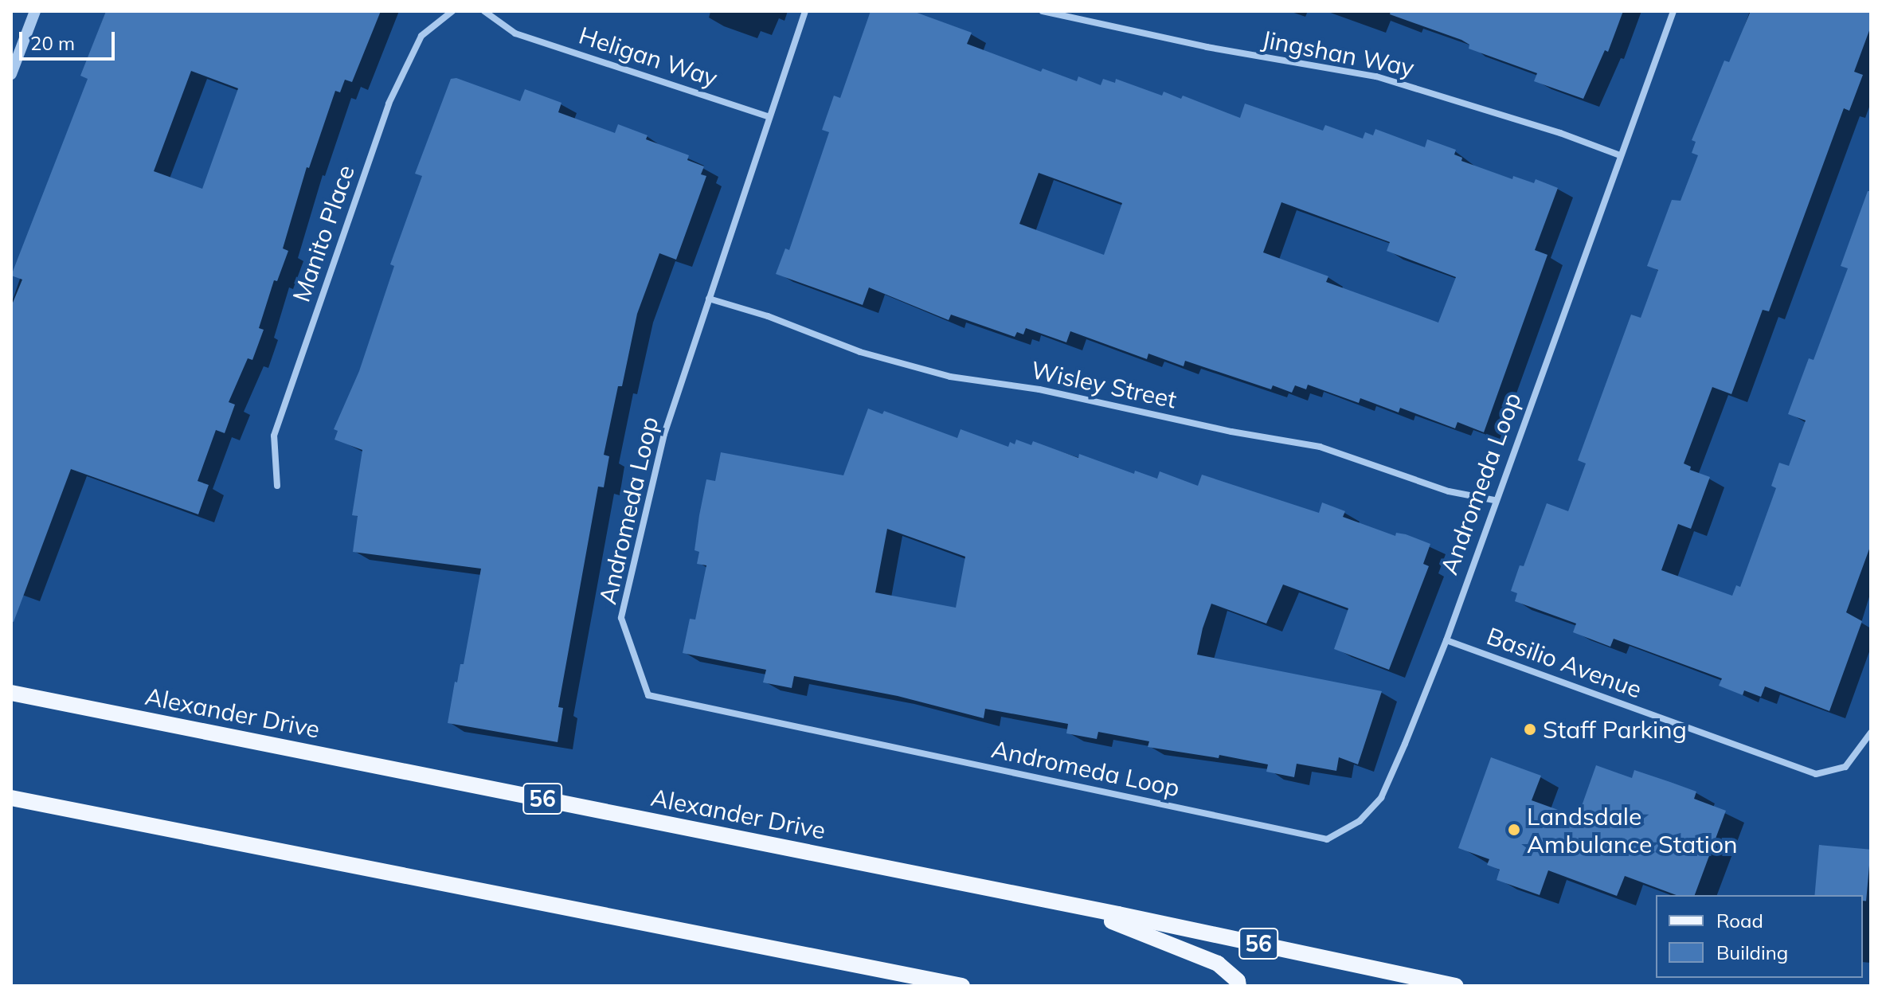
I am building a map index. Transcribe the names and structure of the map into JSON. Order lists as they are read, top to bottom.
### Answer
{
  "streets": {
    "main road": ["Alexander Drive", "56"],
    "street": [
      "Jingshan Way",
      "Heligan Way",
      "Manito Place",
      "Wisley Street",
      "Andromeda Loop",
      "Basilio Avenue"
    ]
  },
  "crossings": [
    ["Jingshan Way", "Andromeda Loop"],
    ["Heligan Way", "Andromeda Loop"],
    ["Wisley Street", "Andromeda Loop"],
    ["Andromeda Loop", "Basilio Avenue"]
  ],
  "places": ["Staff Parking", "Landsdale Ambulance Station"],
  "legend": ["Road", "Building"],
  "scale_bar": "20 m"
}
